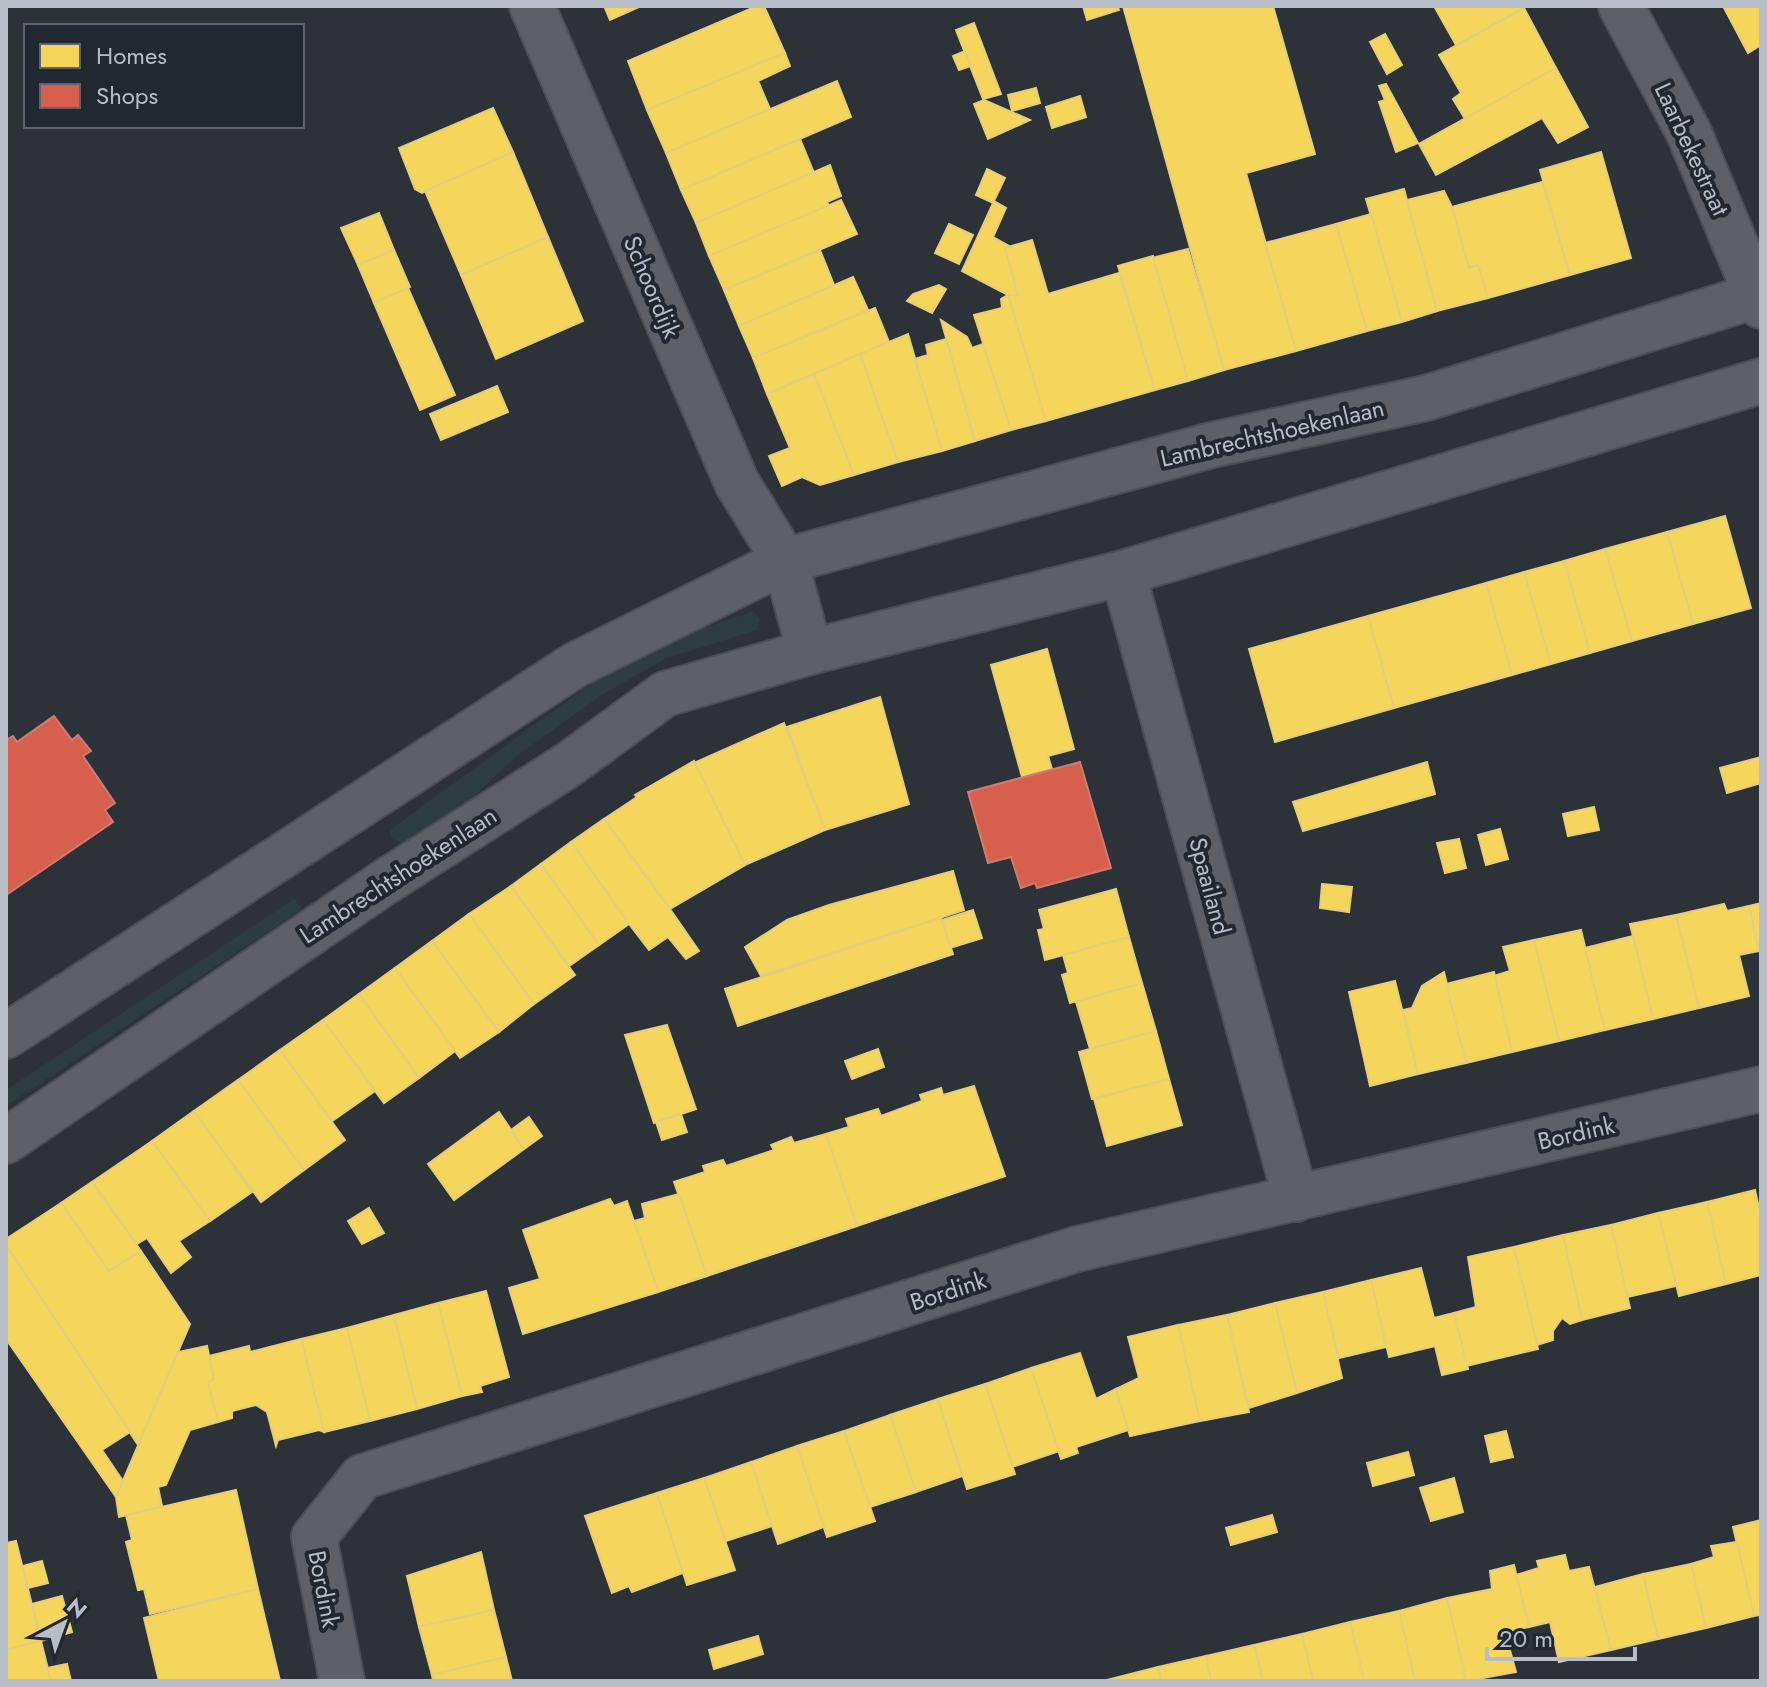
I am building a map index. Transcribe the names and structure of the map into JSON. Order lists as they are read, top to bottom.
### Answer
{
  "streets": {
    "street": [
      "Laarbekestraat",
      "Schoordijk",
      "Lambrechtshoekenlaan",
      "Spaailand",
      "Bordink"
    ]
  },
  "crossings": [
    ["Laarbekestraat", "Lambrechtshoekenlaan"],
    ["Schoordijk", "Lambrechtshoekenlaan"],
    ["Lambrechtshoekenlaan", "Spaailand"],
    ["Spaailand", "Bordink"]
  ],
  "legend": ["Homes", "Shops"],
  "scale_bar": "20 m",
  "north": "top right"
}
